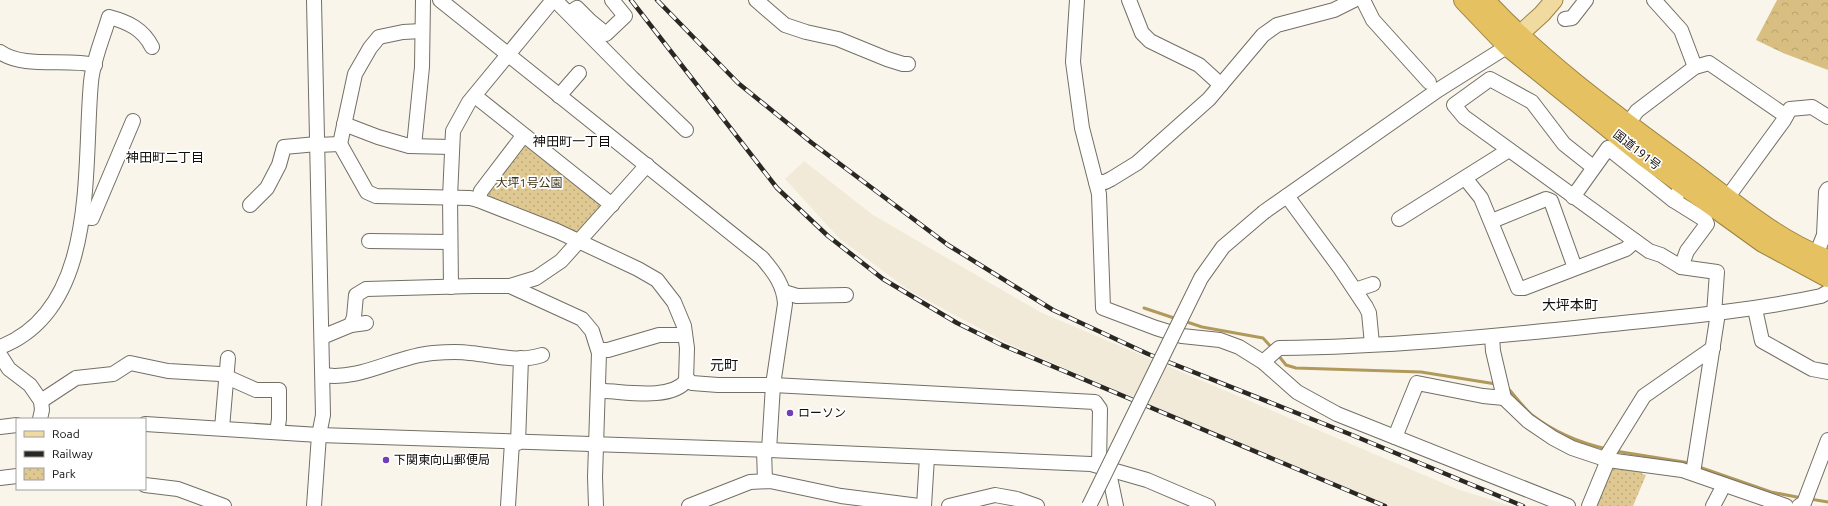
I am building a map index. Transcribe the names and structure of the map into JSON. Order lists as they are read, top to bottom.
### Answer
{
  "streets": {
    "highway": ["国道191号"]
  },
  "districts": [
    "神田町一丁目",
    "神田町二丁目",
    "大坪本町",
    "元町"
  ],
  "parks": ["大坪1号公園"],
  "places": ["ローソン", "下関東向山郵便局"],
  "legend": ["Road", "Railway", "Park"]
}
